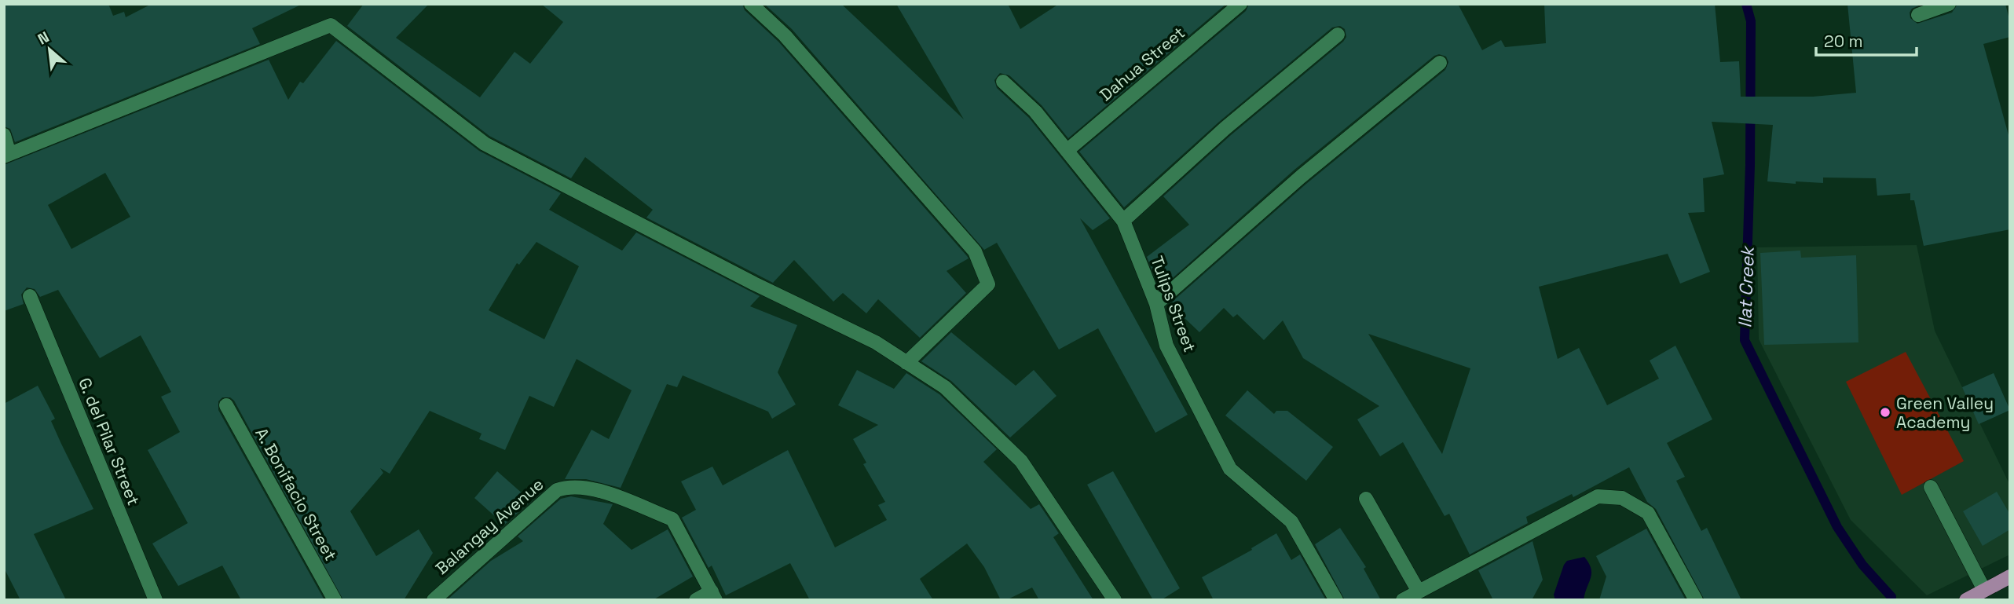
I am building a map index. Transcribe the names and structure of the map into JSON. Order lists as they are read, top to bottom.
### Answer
{
  "streets": {
    "street": [
      "Dahua Street",
      "Tulips Street",
      "G. del Pilar Street",
      "A. Bonifacio Street",
      "Balangay Avenue"
    ]
  },
  "crossings": [
    ["Dahua Street", "Tulips Street"]
  ],
  "water": ["Ilat Creek"],
  "places": ["Green Valley Academy"],
  "scale_bar": "20 m",
  "north": "top left"
}
